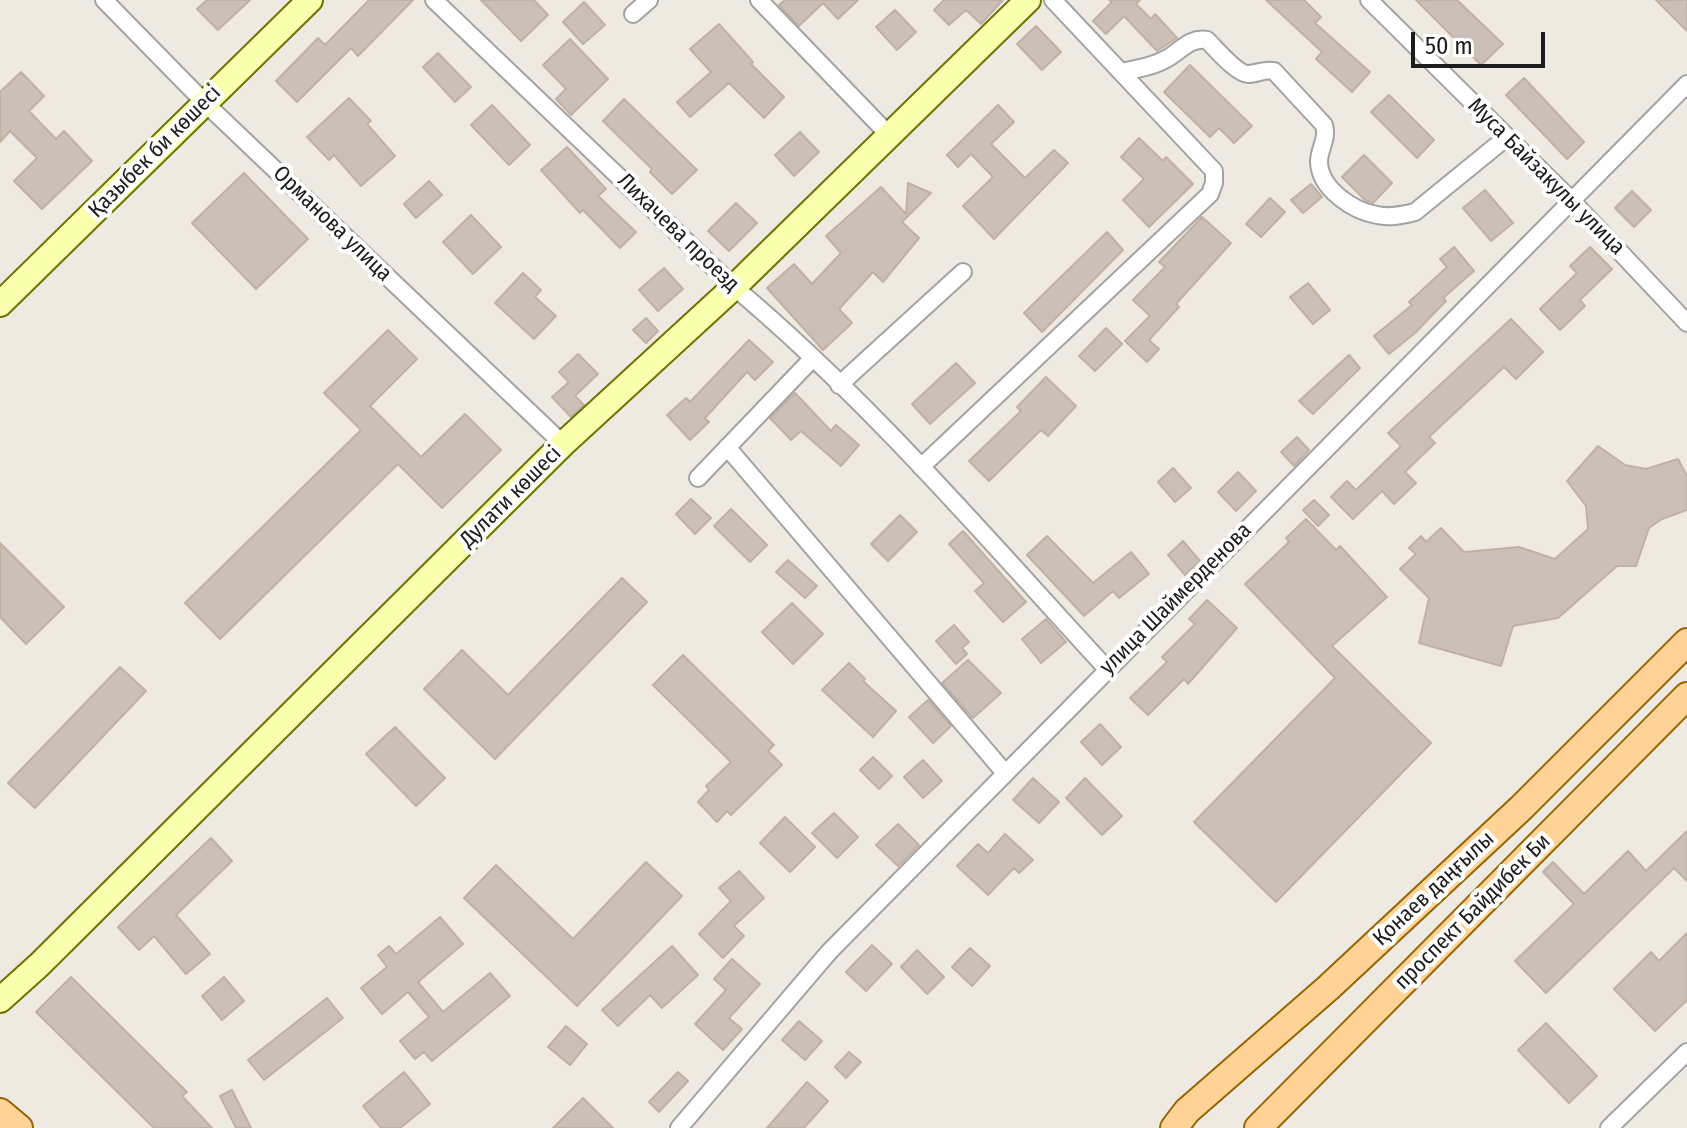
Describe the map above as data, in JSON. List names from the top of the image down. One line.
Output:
{"streets":{"main road":["Қазыбек би көшесі","Дулати көшесі","Қонаев даңғылы","проспект Байдибек Би"],"street":["Муса Байзакулы улица","Орманова улица","Лихачева проезд","улица Шаймерденова"]},"crossings":[["Қазыбек би көшесі","Орманова улица"],["Муса Байзакулы улица","улица Шаймерденова"],["Орманова улица","Дулати көшесі"],["Лихачева проезд","Дулати көшесі"],["Лихачева проезд","улица Шаймерденова"]],"scale_bar":"50 m"}
